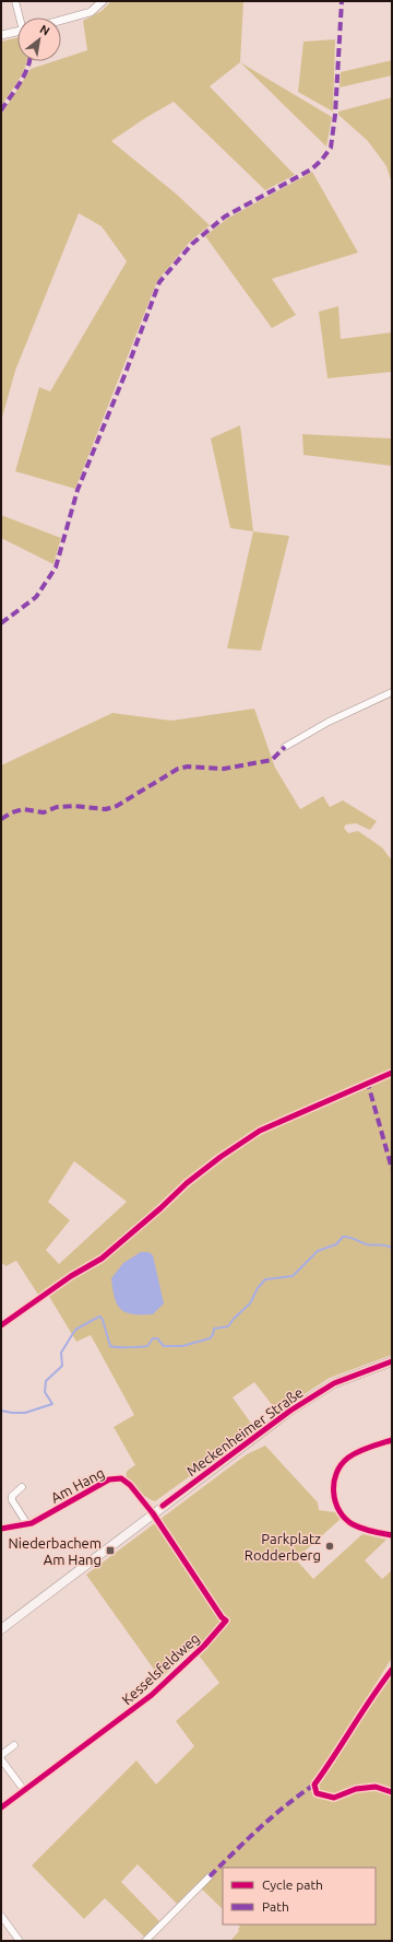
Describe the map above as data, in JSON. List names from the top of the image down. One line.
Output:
{"streets":{"main road":["Meckenheimer Straße"],"street":["Am Hang","Kesselsfeldweg"]},"crossings":[["Meckenheimer Straße","Am Hang"],["Meckenheimer Straße","Kesselsfeldweg"],["Am Hang","Kesselsfeldweg"]],"places":{"other":["Parkplatz Rodderberg"],"transit":["Niederbachem Am Hang"]},"legend":["Cycle path","Path"],"north":"top right"}
